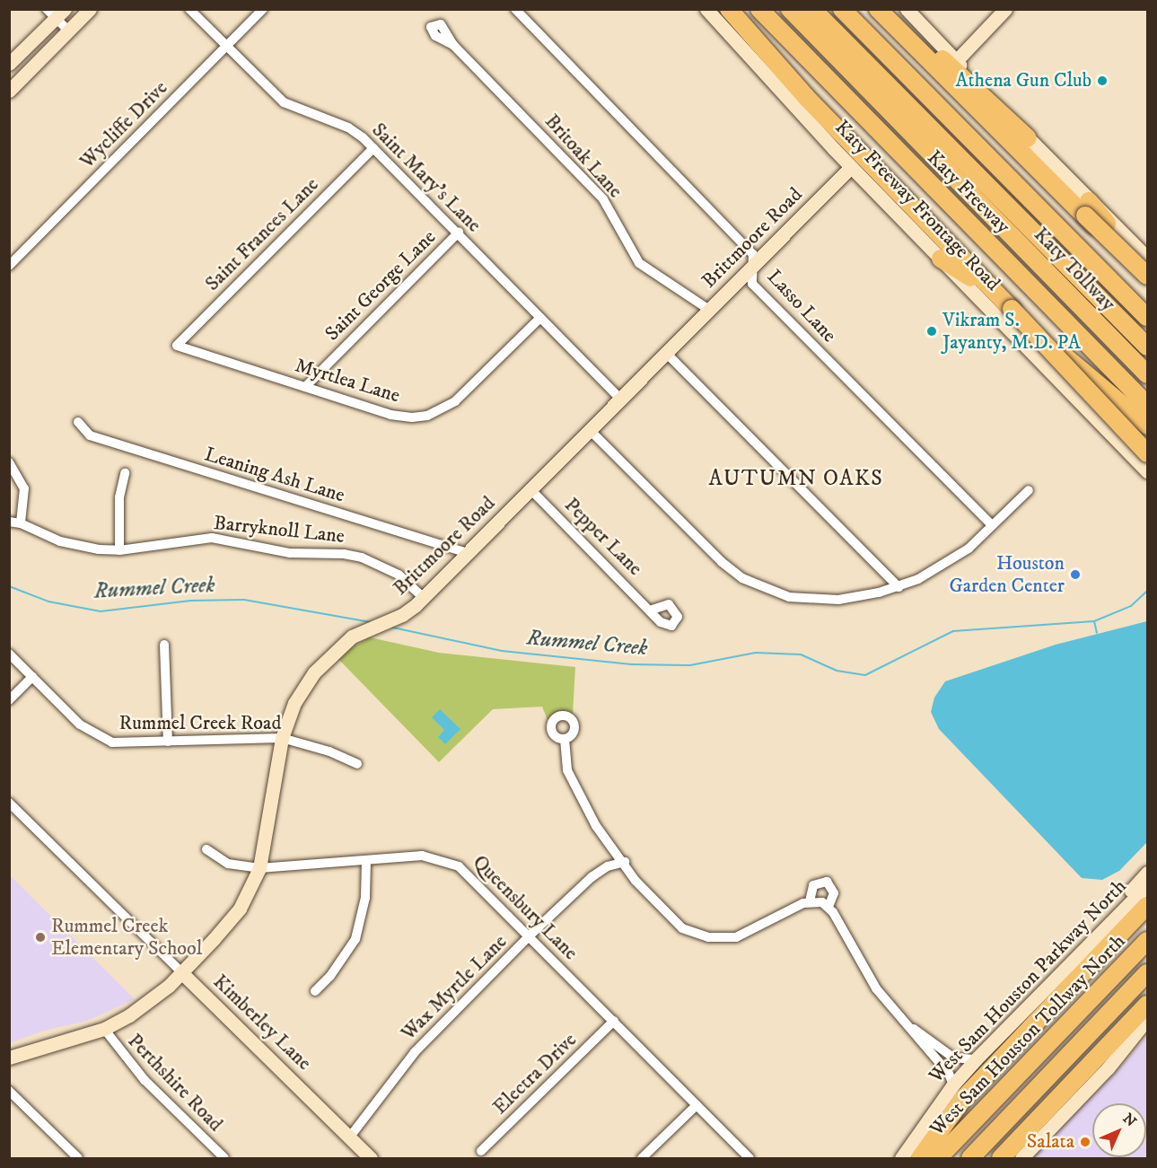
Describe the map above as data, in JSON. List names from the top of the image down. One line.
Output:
{"streets":{"highway":["Katy Freeway","Katy Tollway","West Sam Houston Tollway North"],"main road":["Katy Freeway Frontage Road","Brittmoore Road","West Sam Houston Parkway North","Kimberley Lane"],"street":["Wycliffe Drive","Britoak Lane","Saint Mary's Lane","Saint Frances Lane","Saint George Lane","Lasso Lane","Myrtlea Lane","Leaning Ash Lane","Barryknoll Lane","Pepper Lane","Rummel Creek Road","Queensbury Lane","Wax Myrtle Lane","Electra Drive","Perthshire Road"]},"crossings":[["Wycliffe Drive","Saint Mary's Lane"],["Britoak Lane","Brittmoore Road"],["Saint Mary's Lane","Saint Frances Lane"],["Saint Mary's Lane","Brittmoore Road"],["Saint Mary's Lane","Saint George Lane"],["Saint Mary's Lane","Myrtlea Lane"],["Katy Freeway Frontage Road","Brittmoore Road"],["Saint Frances Lane","Myrtlea Lane"],["Brittmoore Road","Lasso Lane"],["Brittmoore Road","Leaning Ash Lane"],["Brittmoore Road","Barryknoll Lane"],["Brittmoore Road","Pepper Lane"],["Brittmoore Road","Rummel Creek Road"],["Brittmoore Road","Queensbury Lane"],["Brittmoore Road","Kimberley Lane"],["Brittmoore Road","Perthshire Road"],["Saint George Lane","Myrtlea Lane"],["Queensbury Lane","Wax Myrtle Lane"],["Queensbury Lane","Electra Drive"],["Wax Myrtle Lane","Kimberley Lane"]],"districts":["AUTUMN OAKS"],"water":["Rummel Creek"],"places":["Athena Gun Club","Vikram S. Jayanty, M.D. PA","Houston Garden Center","Rummel Creek Elementary School","Salata"],"north":"top right"}
